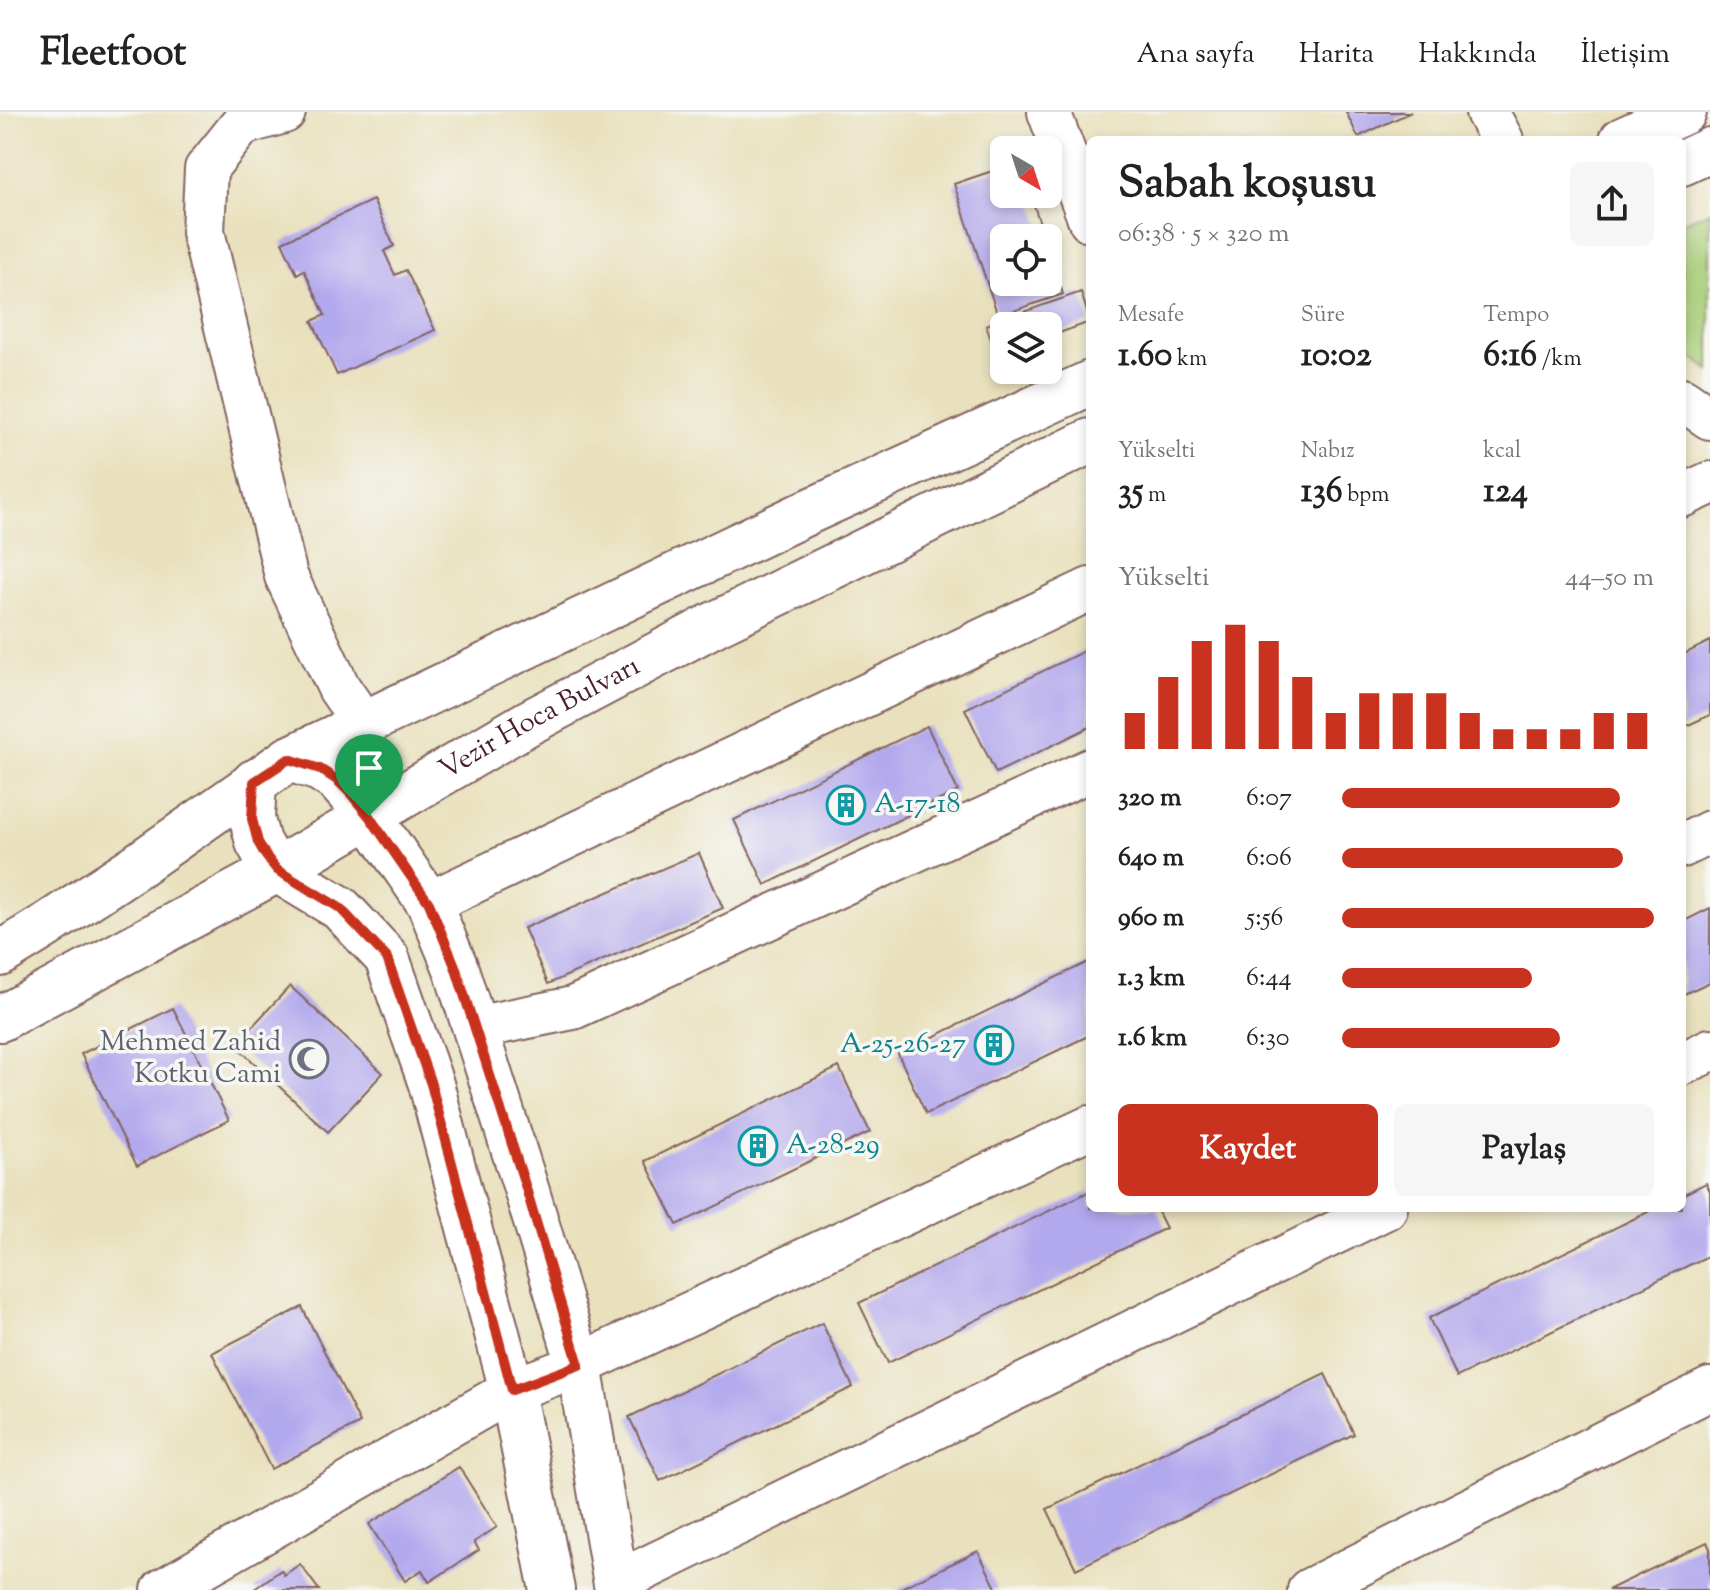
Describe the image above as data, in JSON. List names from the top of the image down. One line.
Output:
{"streets":{"main road":["Vezir Hoca Bulvarı"]},"places":{"building":["A-17-18","A-25-26-27","A-28-29"],"mosque":["Mehmed Zahid Kotku Cami"]},"north":"bottom right","page":{"header":"Fleetfoot","nav":["Ana sayfa","Harita","Hakkında","İletişim"],"heading":["Sabah koşusu","06:38 · 5 × 320 m"],"stats":[["Mesafe","1.60 km"],["Süre","10:02"],["Tempo","6:16 /km"],["Yükselti","35 m"],["Nabız","136 bpm"],["kcal","124"]],"chart":["Yükselti","44–50 m"],"list":[{"name":"320 m","note":"6:07"},{"name":"640 m","note":"6:06"},{"name":"960 m","note":"5:56"},{"name":"1.3 km","note":"6:44"},{"name":"1.6 km","note":"6:30"}],"buttons":["Kaydet","Paylaş"]}}
